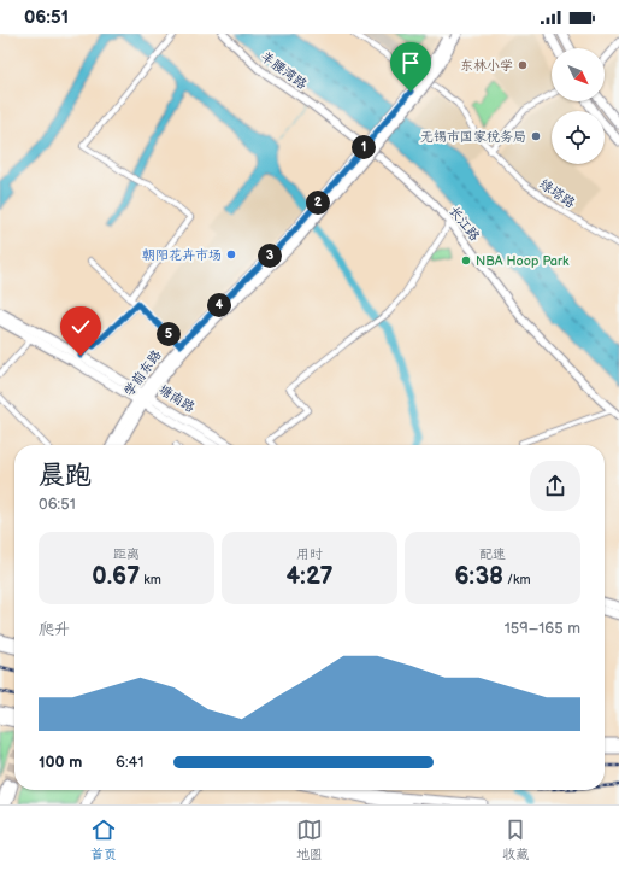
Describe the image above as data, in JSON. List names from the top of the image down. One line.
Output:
{"streets":{"main road":["学前东路","塘南路"],"street":["羊腰湾路","绿塔路","长江路"]},"crossings":[["羊腰湾路","长江路"],["学前东路","塘南路"]],"places":["东林小学","无锡市国家税务局","朝阳花卉市场","NBA Hoop Park"],"north":"bottom right","page":{"status":"06:51","pins":["1","2","3","4","5"],"heading":["晨跑","06:51"],"stats":[["距离","0.67 km"],["用时","4:27"],["配速","6:38 /km"]],"chart":["爬升","159–165 m"],"list":[{"name":"100 m","note":"6:41"}],"tabs":["首页","地图","收藏"]}}
